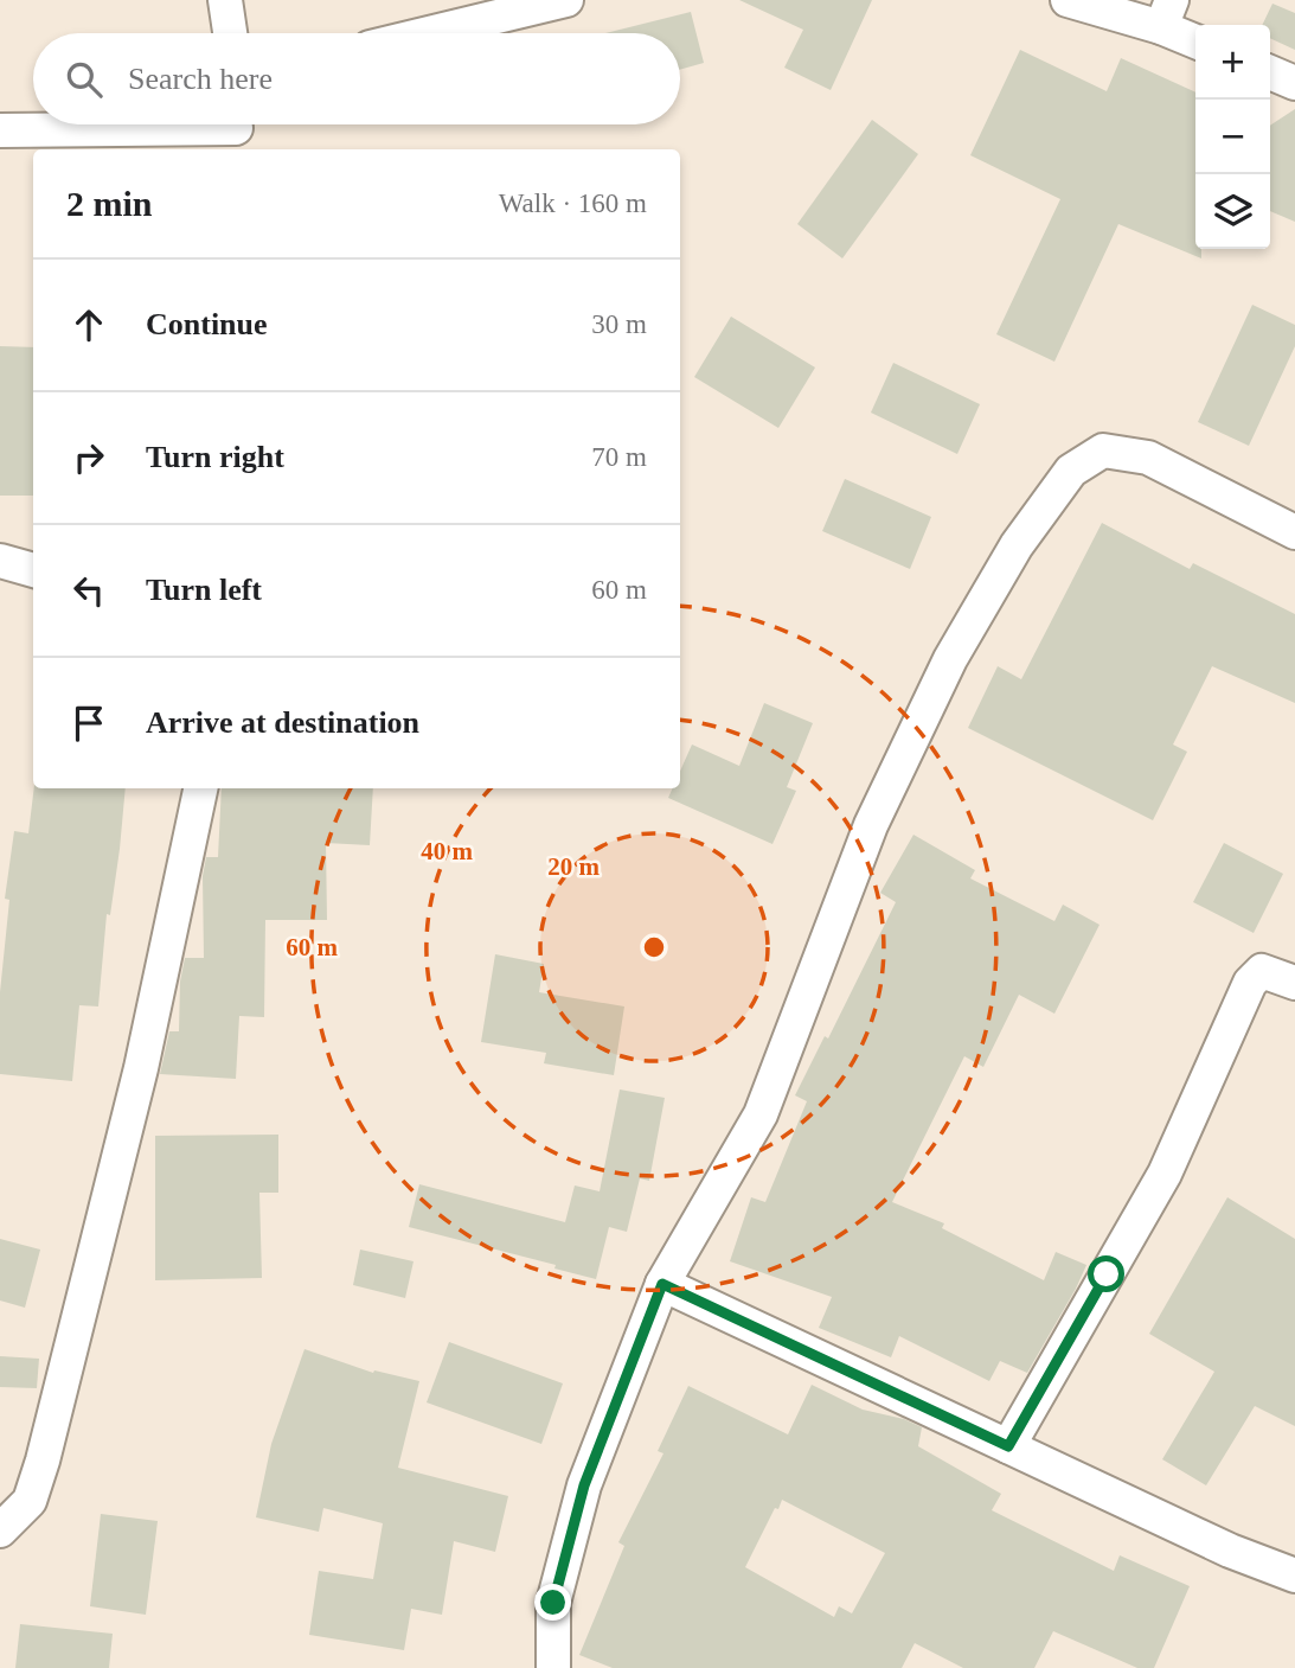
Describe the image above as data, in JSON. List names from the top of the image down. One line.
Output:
{"page":{"map_buttons":["+","−"],"search":"Search here","heading":["2 min","Walk · 160 m"],"list":[["Continue","30 m"],["Turn right","70 m"],["Turn left","60 m"],"Arrive at destination"]},"rings":["40 m","20 m","60 m"]}
